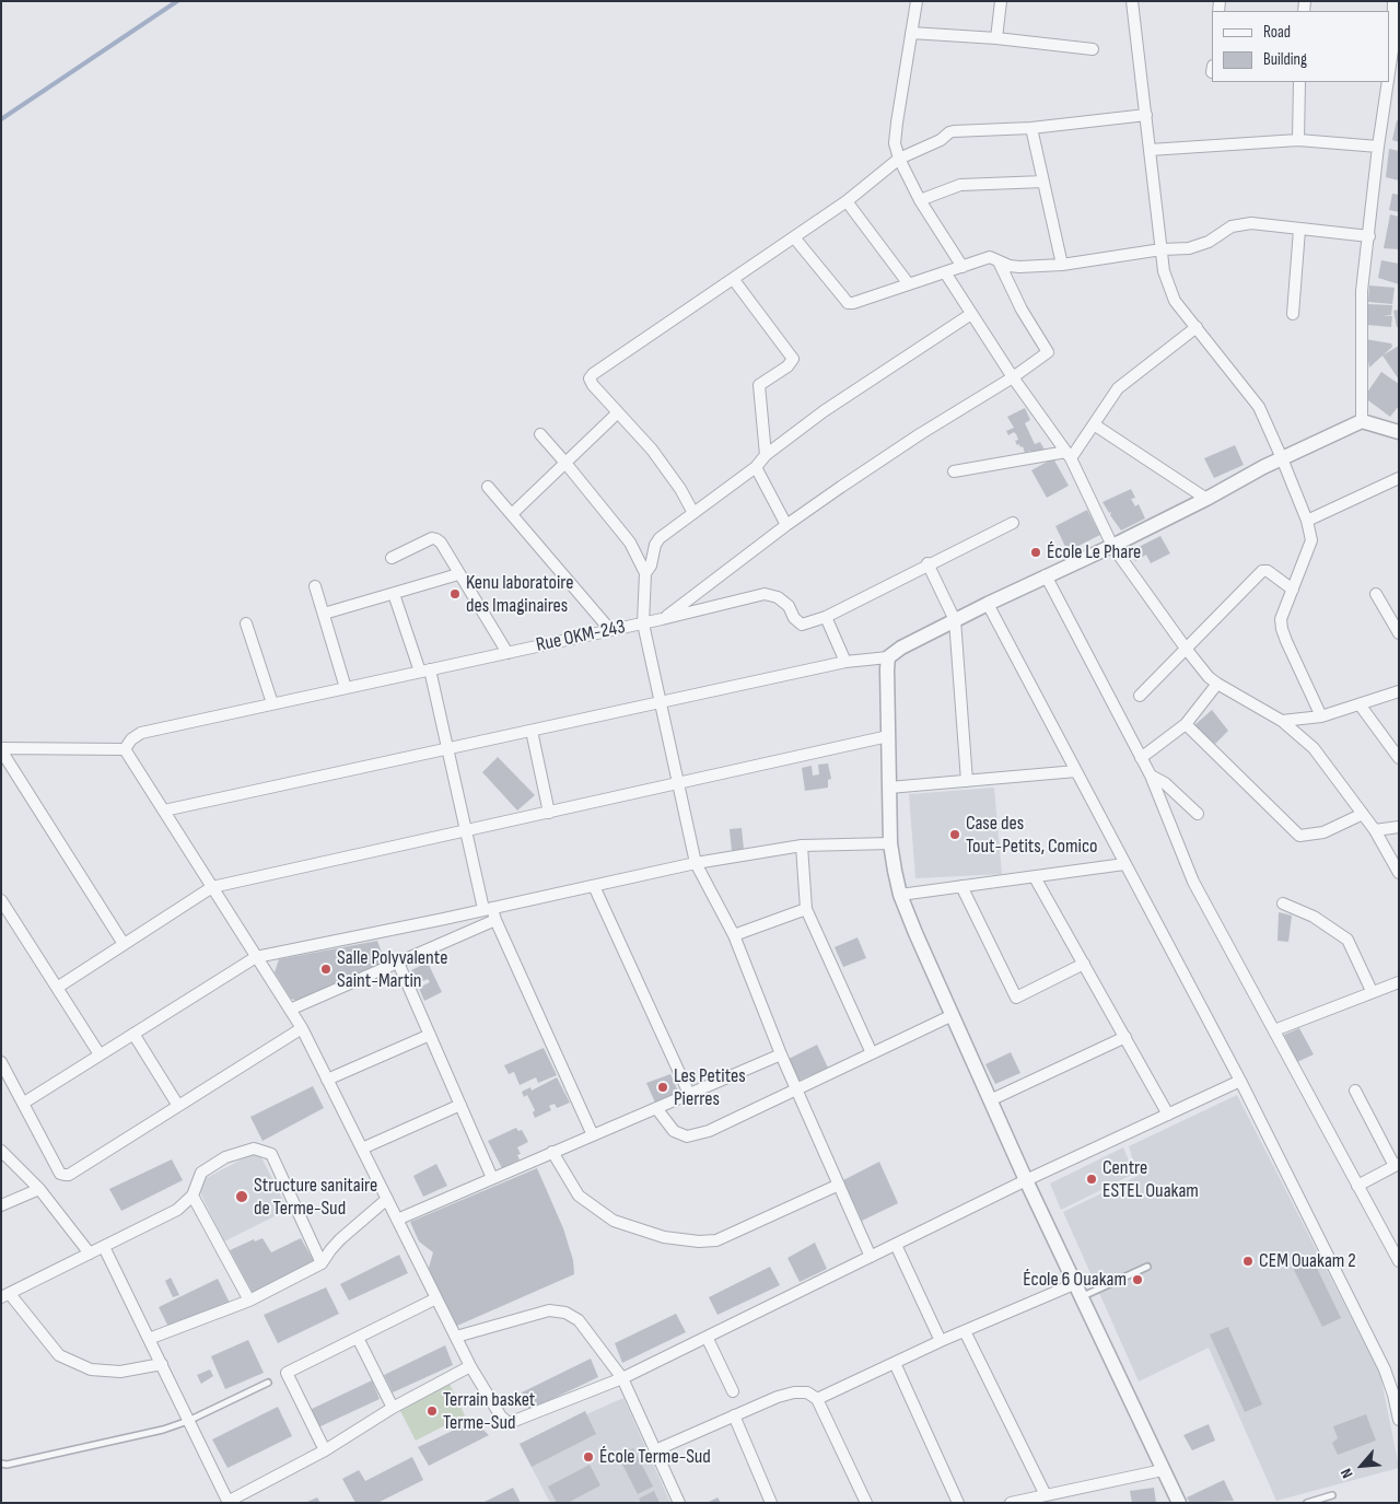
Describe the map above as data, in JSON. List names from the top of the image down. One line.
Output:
{"streets":{"street":["Rue OKM-243"]},"places":["École Le Phare","Kenu laboratoire des Imaginaires","Case des Tout-Petits, Comico","Salle Polyvalente Saint-Martin","Les Petites Pierres","Centre ESTEL Ouakam","Structure sanitaire de Terme-Sud","CEM Ouakam 2","École 6 Ouakam","Terrain basket Terme-Sud","École Terme-Sud"],"legend":["Road","Building"],"north":"bottom left"}
